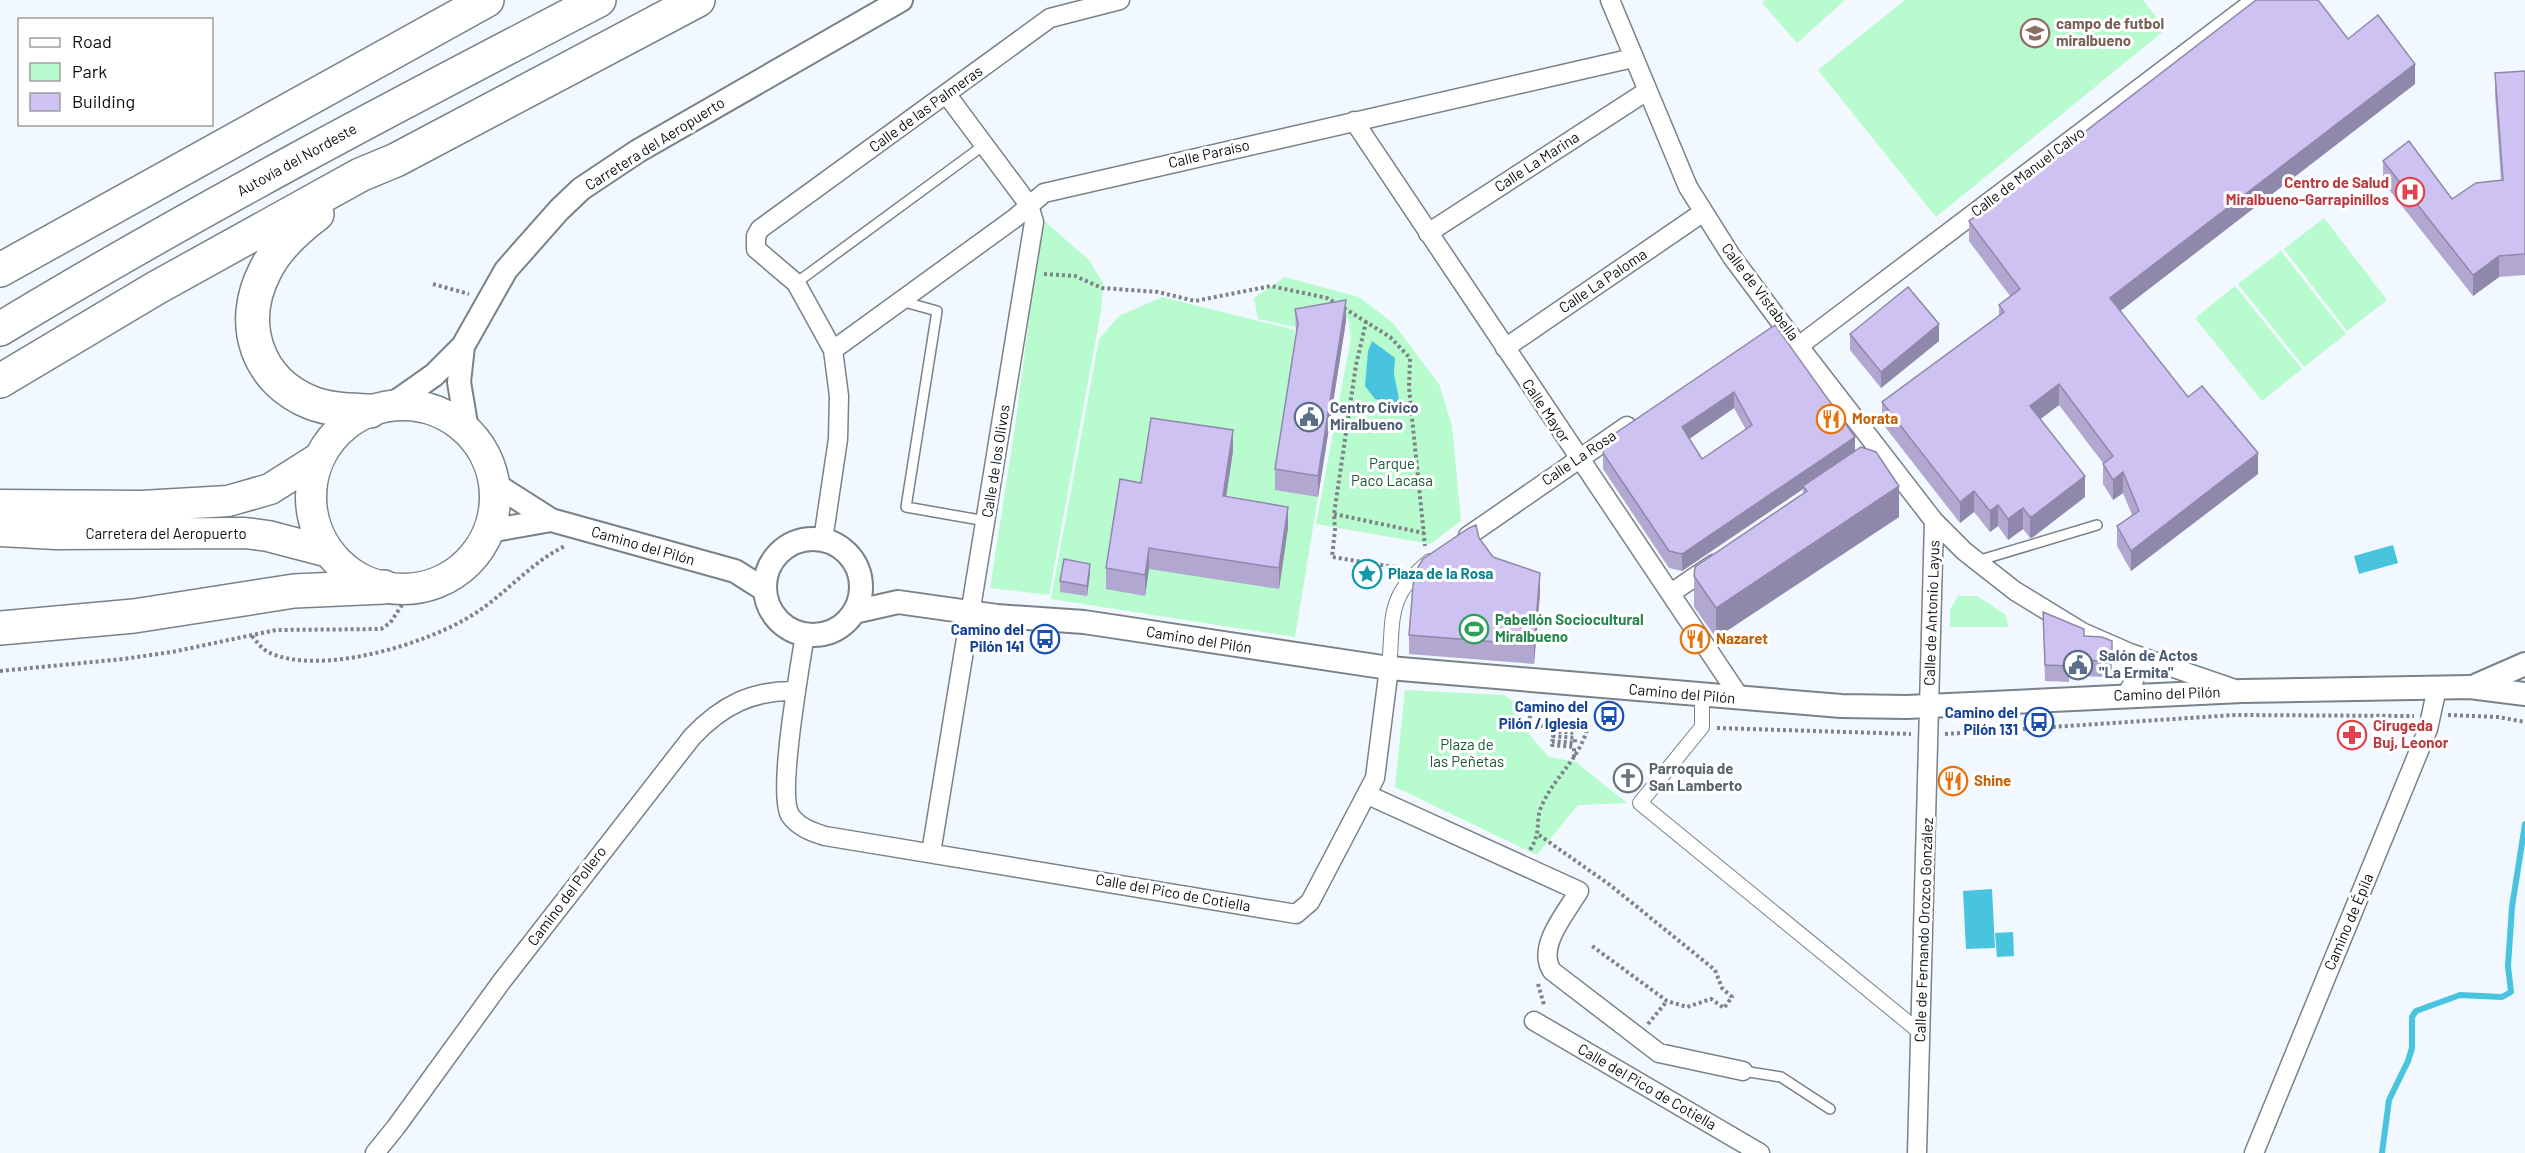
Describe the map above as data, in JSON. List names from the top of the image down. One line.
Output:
{"streets":{"highway":["Carretera del Aeropuerto","Autovía del Nordeste"],"street":["Calle de las Palmeras","Calle Paraíso","Calle La Marina","Calle de Manuel Calvo","Calle La Paloma","Calle de Vistabella","Calle Mayor","Calle La Rosa","Calle de los Olivos","Camino del Pilón","Calle de Antonio Layus","Calle del Pico de Cotiella","Camino del Pollero","Camino de Épila","Calle de Fernando Orozco González"]},"crossings":[["Carretera del Aeropuerto","Camino del Pilón"],["Calle Paraíso","Calle de Vistabella"],["Calle Paraíso","Calle Mayor"],["Calle Paraíso","Calle de los Olivos"],["Calle La Marina","Calle de Vistabella"],["Calle La Marina","Calle Mayor"],["Calle de Manuel Calvo","Calle de Vistabella"],["Calle La Paloma","Calle de Vistabella"],["Calle La Paloma","Calle Mayor"],["Calle de Vistabella","Camino del Pilón"],["Calle de Vistabella","Calle de Antonio Layus"],["Calle Mayor","Calle La Rosa"],["Calle Mayor","Camino del Pilón"],["Calle de los Olivos","Camino del Pilón"],["Calle de los Olivos","Calle del Pico de Cotiella"],["Camino del Pilón","Calle de Antonio Layus"],["Camino del Pilón","Calle del Pico de Cotiella"],["Camino del Pilón","Camino de Épila"],["Camino del Pilón","Calle de Fernando Orozco González"],["Calle de Antonio Layus","Calle de Fernando Orozco González"],["Calle del Pico de Cotiella","Camino del Pollero"]],"parks":["Parque Paco Lacasa","Plaza de las Peñetas"],"places":{"school or university":["campo de futbol miralbueno"],"hospital":["Centro de Salud Miralbueno-Garrapinillos"],"public building":["Centro Cívico Miralbueno","Salón de Actos \"La Ermita\""],"restaurant":["Morata","Nazaret","Shine"],"place":["Plaza de la Rosa"],"sports":["Pabellón Sociocultural Miralbueno"],"bus stop":["Camino del Pilón 141","Camino del Pilón / Iglesia","Camino del Pilón 131"],"pharmacy":["Cirugeda Buj, Leonor"],"church":["Parroquia de San Lamberto"]},"legend":["Road","Park","Building"]}
